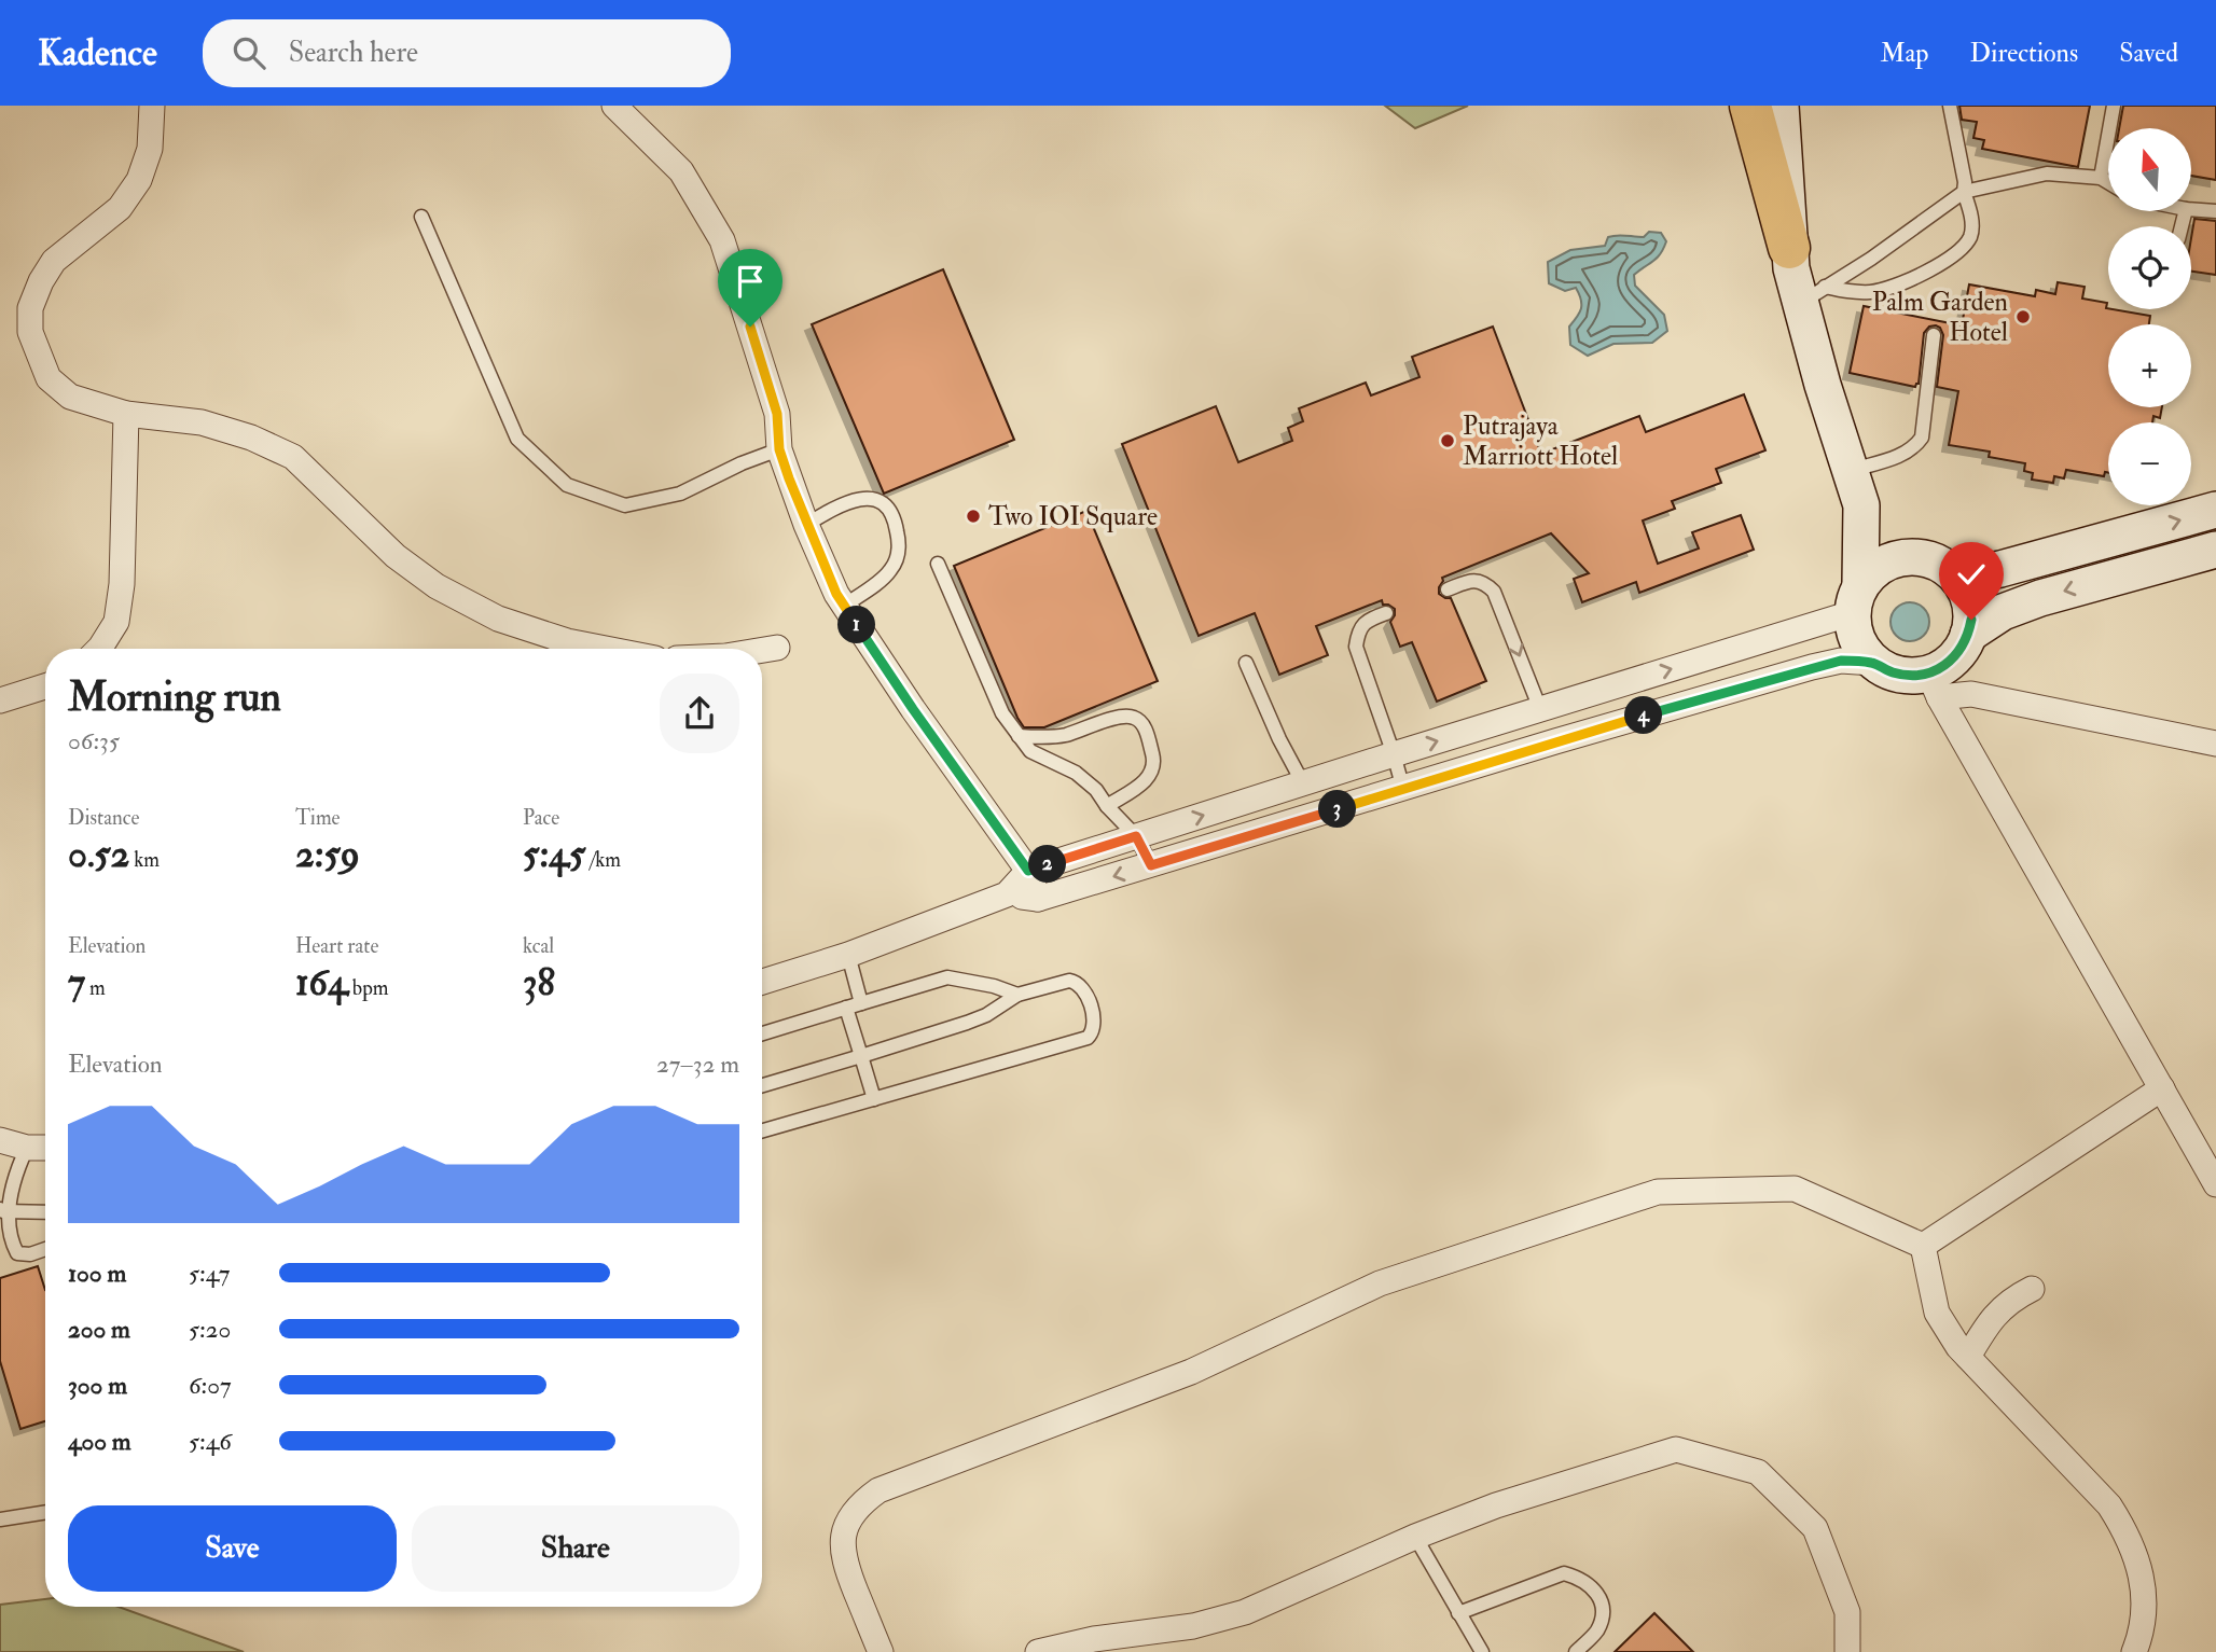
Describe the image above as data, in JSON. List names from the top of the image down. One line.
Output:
{"places":["Palm Garden Hotel","Putrajaya Marriott Hotel","Two IOI Square"],"north":"top","page":{"header":"Kadence","search":"Search here","nav":["Map","Directions","Saved"],"map_buttons":["+","−"],"pins":["1","4","3","2"],"heading":["Morning run","06:35"],"stats":[["Distance","0.52 km"],["Time","2:59"],["Pace","5:45 /km"],["Elevation","7 m"],["Heart rate","164 bpm"],["kcal","38"]],"chart":["Elevation","27–32 m"],"list":[{"name":"100 m","note":"5:47"},{"name":"200 m","note":"5:20"},{"name":"300 m","note":"6:07"},{"name":"400 m","note":"5:46"}],"buttons":["Save","Share"]}}
